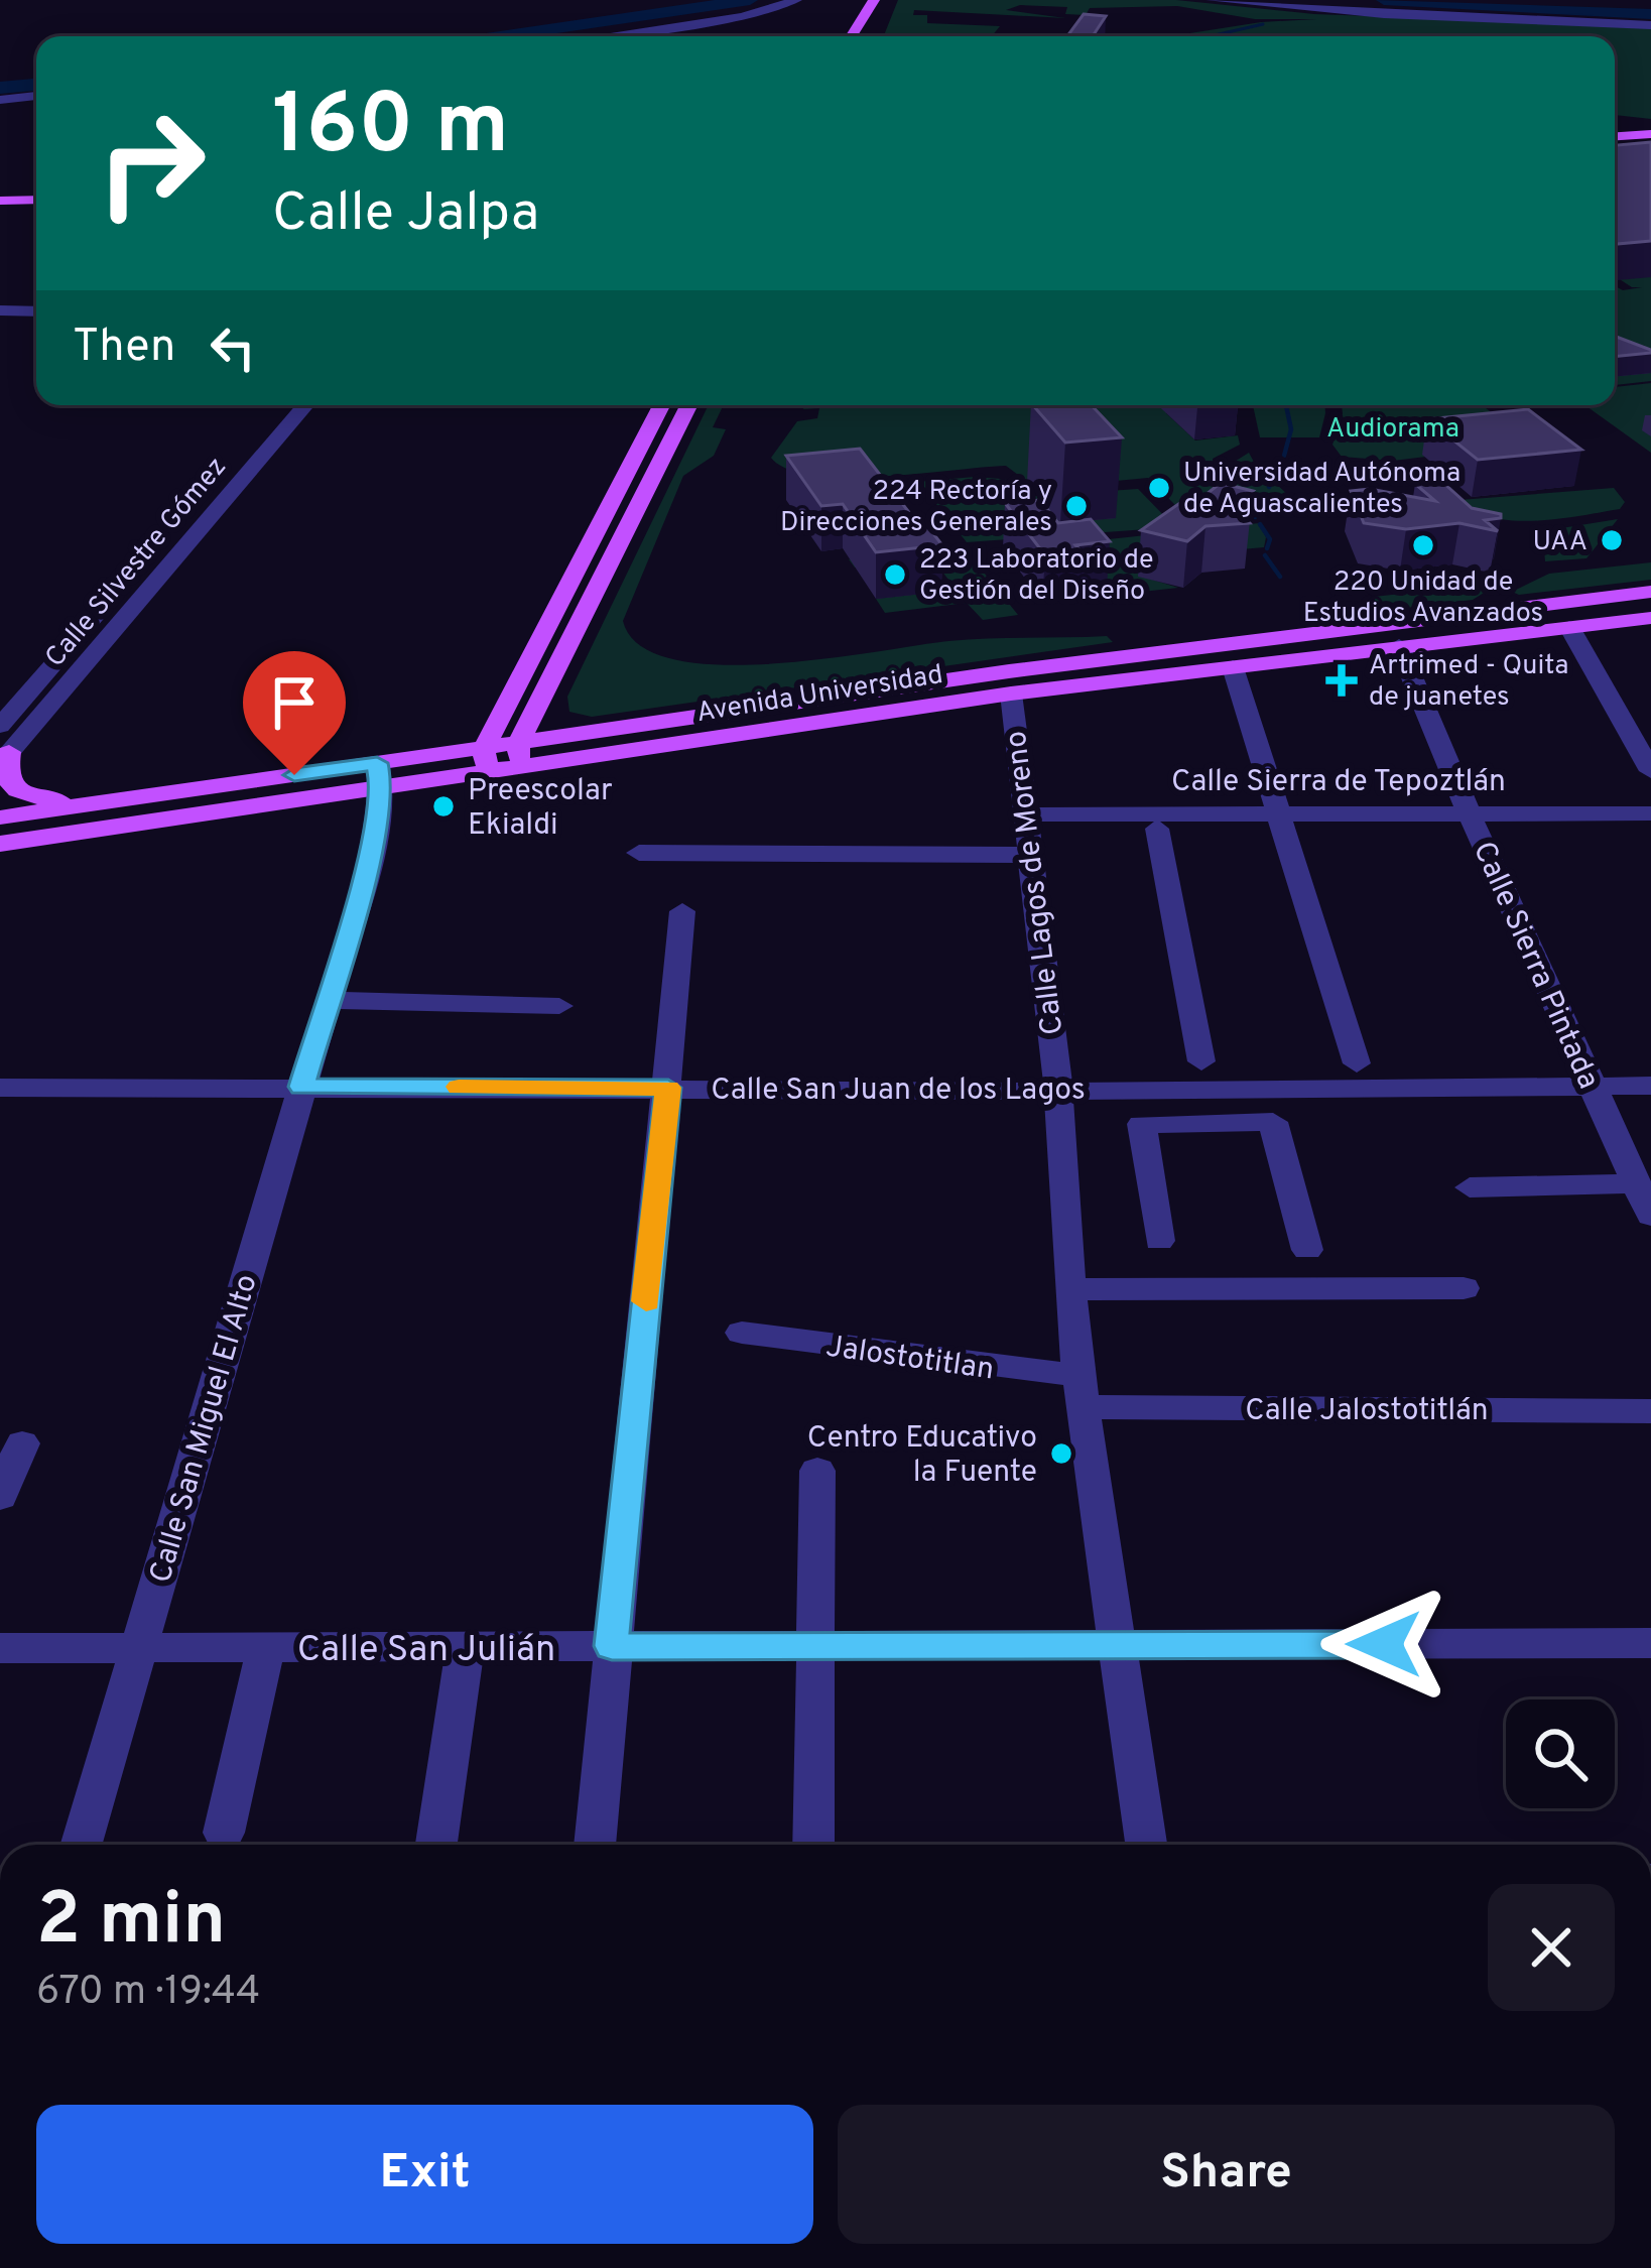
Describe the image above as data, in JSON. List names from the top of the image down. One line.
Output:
{"streets":{"main road":["Avenida Universidad"],"street":["Calle Silvestre Gómez","Calle Sierra de Tepoztlán","Calle Lagos de Moreno","Calle Sierra Pintada","Calle San Juan de los Lagos","Jalostotitlan","Calle Jalostotitlán","Calle San Miguel El Alto","Calle San Julián"]},"crossings":[["Avenida Universidad","Calle Lagos de Moreno"],["Avenida Universidad","Calle Sierra Pintada"],["Avenida Universidad","Calle San Miguel El Alto"],["Calle Sierra de Tepoztlán","Calle Lagos de Moreno"],["Calle Sierra de Tepoztlán","Calle Sierra Pintada"],["Calle Lagos de Moreno","Calle San Juan de los Lagos"],["Calle Lagos de Moreno","Jalostotitlan"],["Calle Lagos de Moreno","Calle Jalostotitlán"],["Calle Lagos de Moreno","Calle San Julián"],["Calle San Juan de los Lagos","Calle San Miguel El Alto"],["Jalostotitlan","Calle Jalostotitlán"],["Calle San Miguel El Alto","Calle San Julián"]],"parks":["Audiorama"],"places":{"other":["Universidad Autónoma de Aguascalientes","224 Rectoría y Direcciones Generales","UAA","220 Unidad de Estudios Avanzados","223 Laboratorio de Gestión del Diseño","Preescolar Ekialdi","Centro Educativo la Fuente"],"health":["Artrimed - Quita de juanetes"]},"page":{"turn":["160 m","Calle Jalpa"],"then":"Then","heading":["2 min","670 m · 19:44"],"buttons":["Exit","Share"]}}
